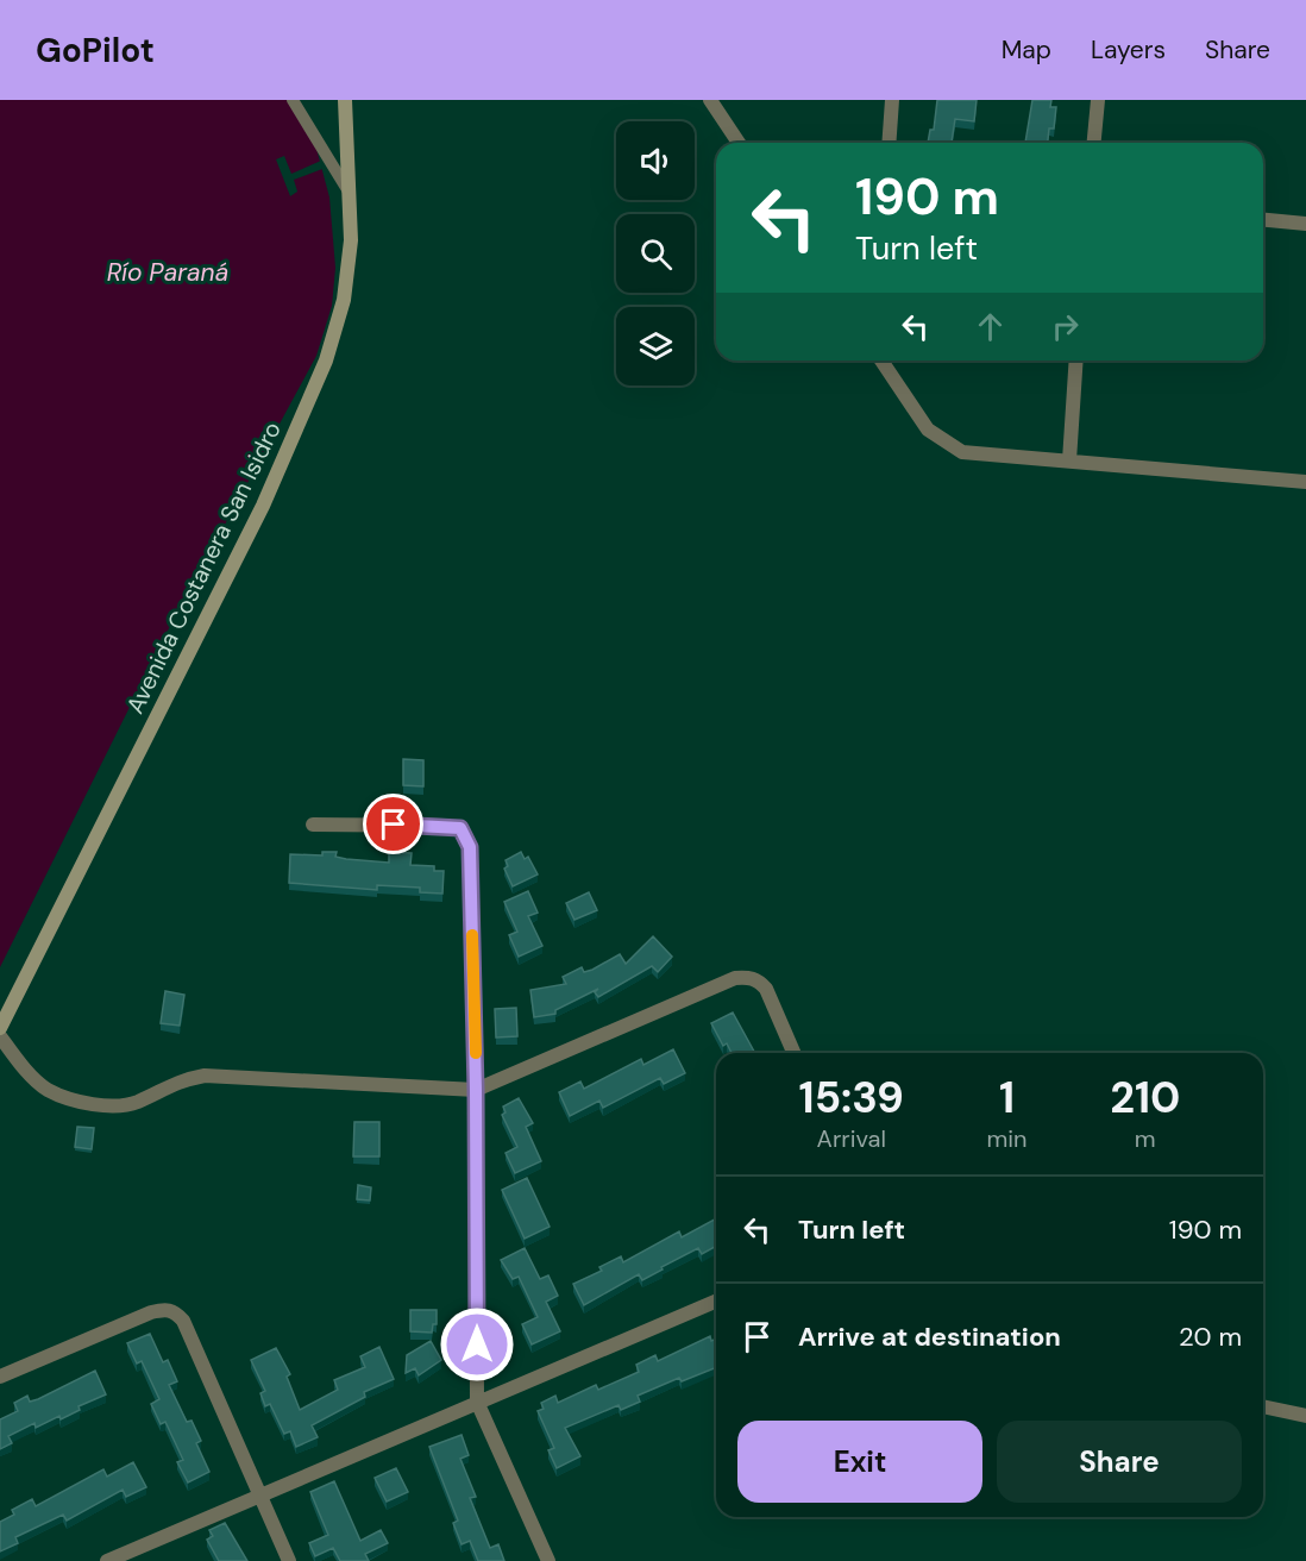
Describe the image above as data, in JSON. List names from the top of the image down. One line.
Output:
{"streets":{"main road":["Avenida Costanera San Isidro"]},"water":["Río Paraná"],"page":{"header":"GoPilot","nav":["Map","Layers","Share"],"turn":["190 m","Turn left"],"eta":["15:39","Arrival","1","min","210","m"],"list":[{"name":"Turn left","value":"190 m"},{"name":"Arrive at destination","value":"20 m"}],"buttons":["Exit","Share"]}}
